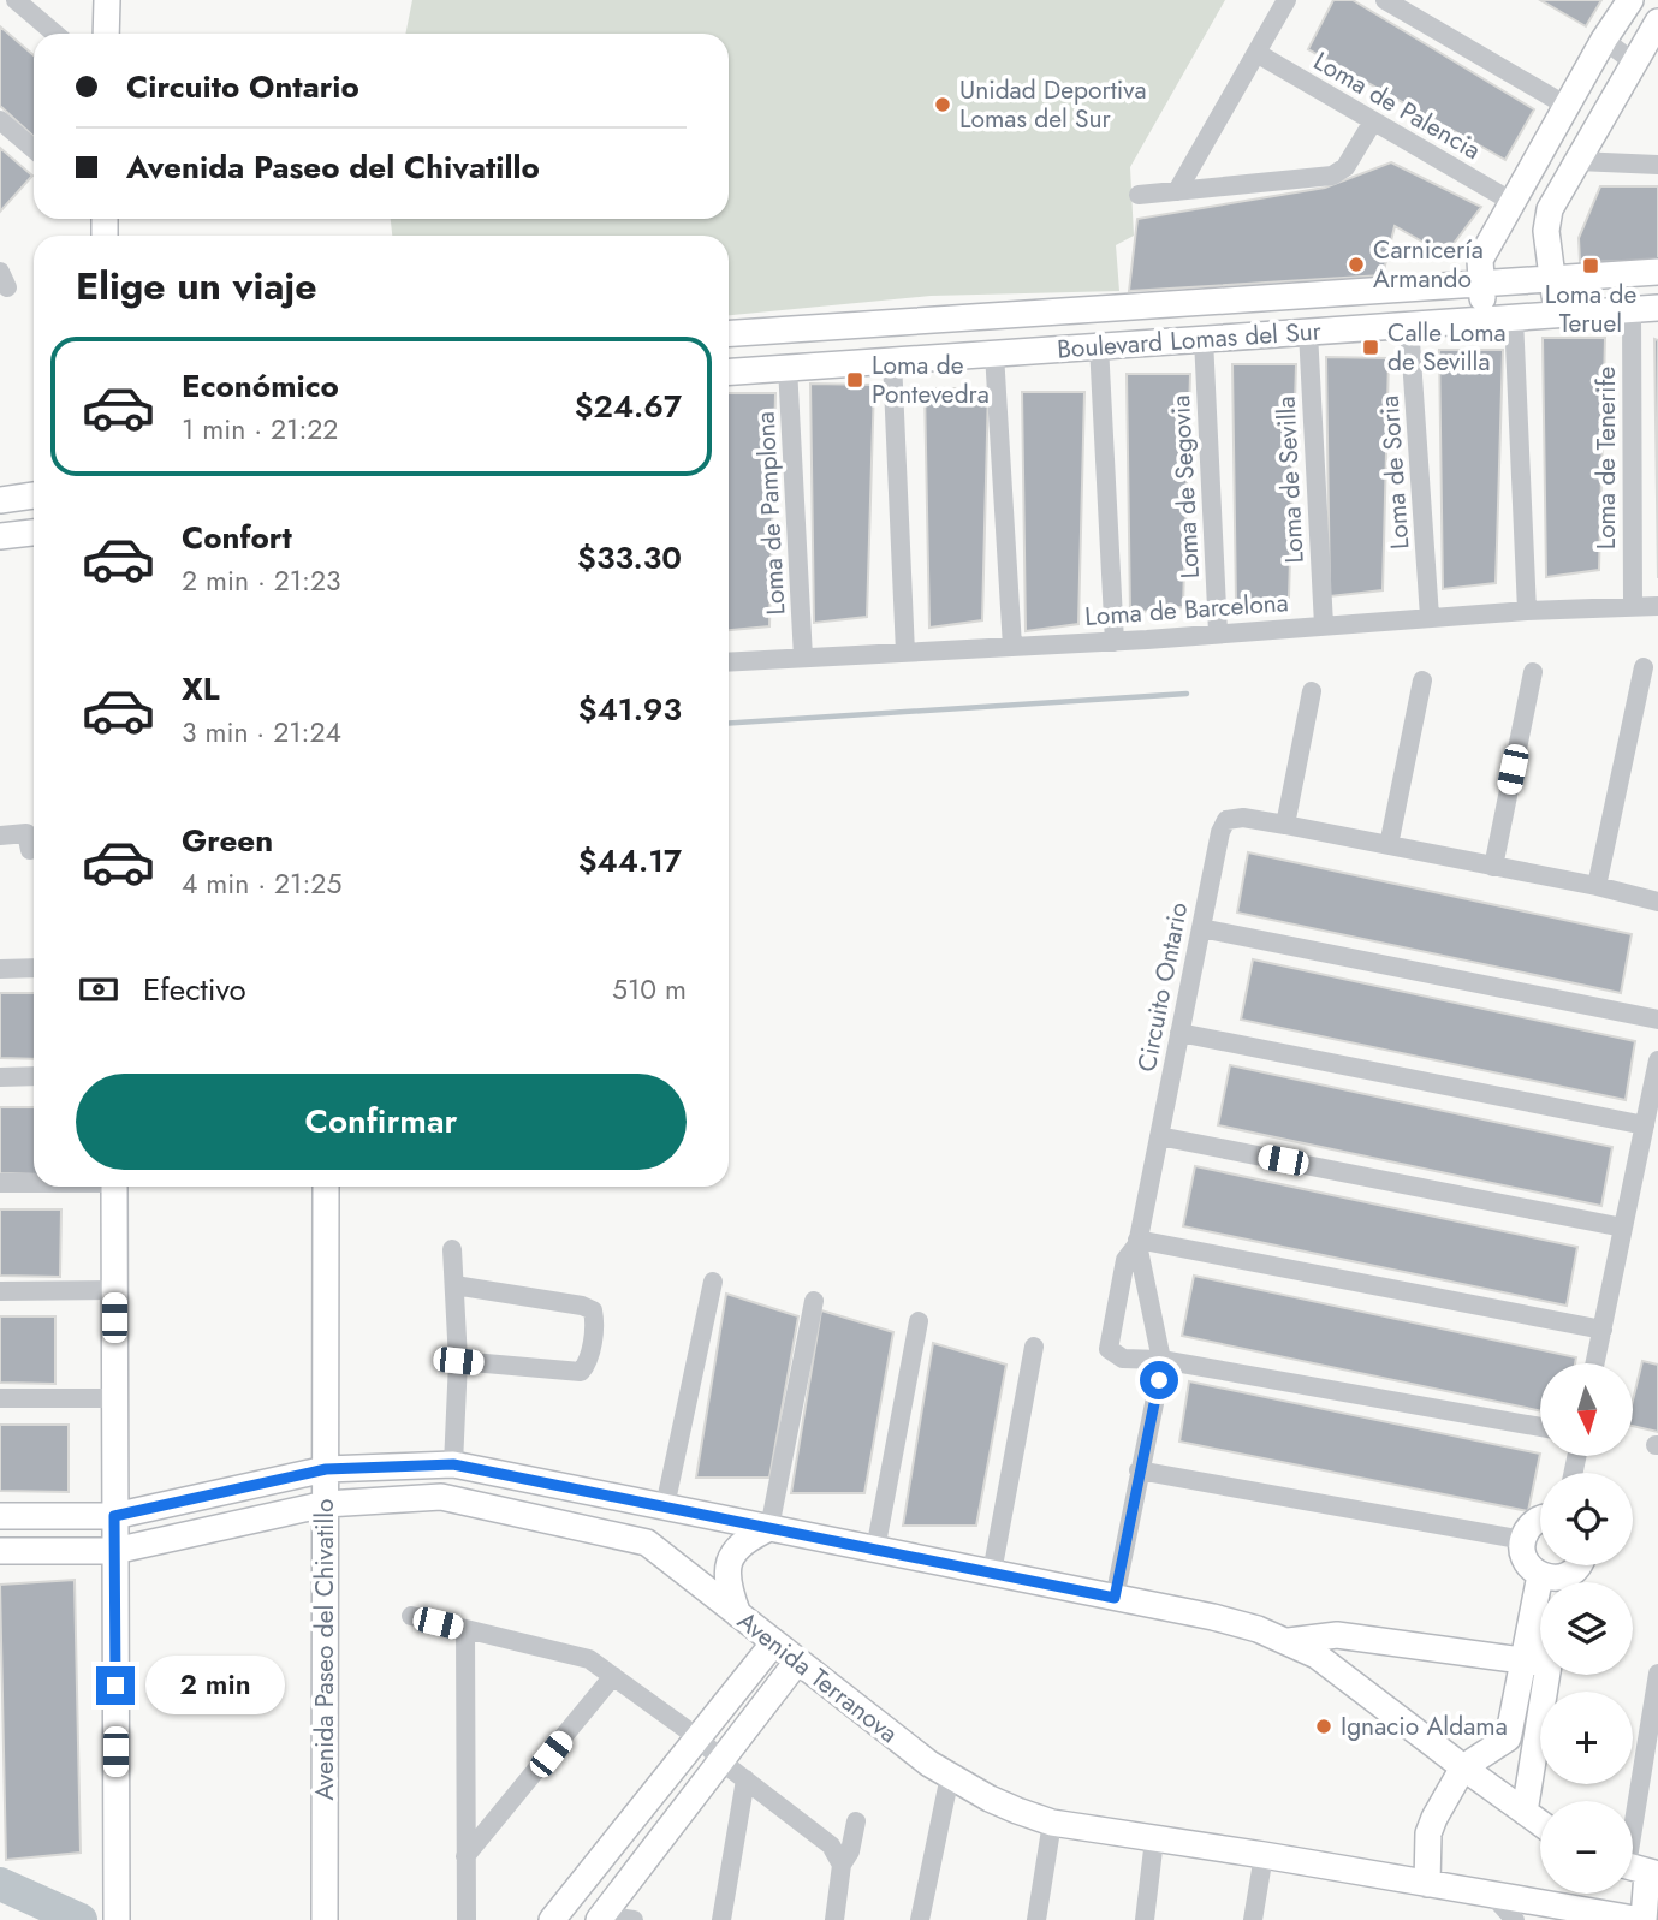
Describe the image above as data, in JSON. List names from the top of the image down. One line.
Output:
{"streets":{"street":["Loma de Palencia","Boulevard Lomas del Sur","Loma de Tenerife","Loma de Soria","Loma de Sevilla","Loma de Segovia","Loma de Pamplona","Loma de Barcelona","Circuito Ontario","Avenida Paseo del Chivatillo","Avenida Terranova"]},"crossings":[["Boulevard Lomas del Sur","Loma de Tenerife"],["Boulevard Lomas del Sur","Loma de Soria"],["Boulevard Lomas del Sur","Loma de Sevilla"],["Boulevard Lomas del Sur","Loma de Segovia"],["Boulevard Lomas del Sur","Loma de Pamplona"],["Loma de Tenerife","Loma de Barcelona"],["Loma de Soria","Loma de Barcelona"],["Loma de Sevilla","Loma de Barcelona"],["Loma de Segovia","Loma de Barcelona"],["Loma de Pamplona","Loma de Barcelona"],["Avenida Paseo del Chivatillo","Avenida Terranova"]],"places":{"other":["Unidad Deportiva Lomas del Sur","Carnicería Armando","Ignacio Aldama"],"transit":["Loma de Teruel","Calle Loma de Sevilla","Loma de Pontevedra"]},"north":"bottom","page":{"banner":["Circuito Ontario","Avenida Paseo del Chivatillo"],"heading":"Elige un viaje","list":[{"name":"Económico","note":"1 min · 21:22","value":"$24.67"},{"name":"Confort","note":"2 min · 21:23","value":"$33.30"},{"name":"XL","note":"3 min · 21:24","value":"$41.93"},{"name":"Green","note":"4 min · 21:25","value":"$44.17"}],"pay":["Efectivo","510 m"],"buttons":"Confirmar","map_buttons":["+","−"],"bubble":"2 min"}}
